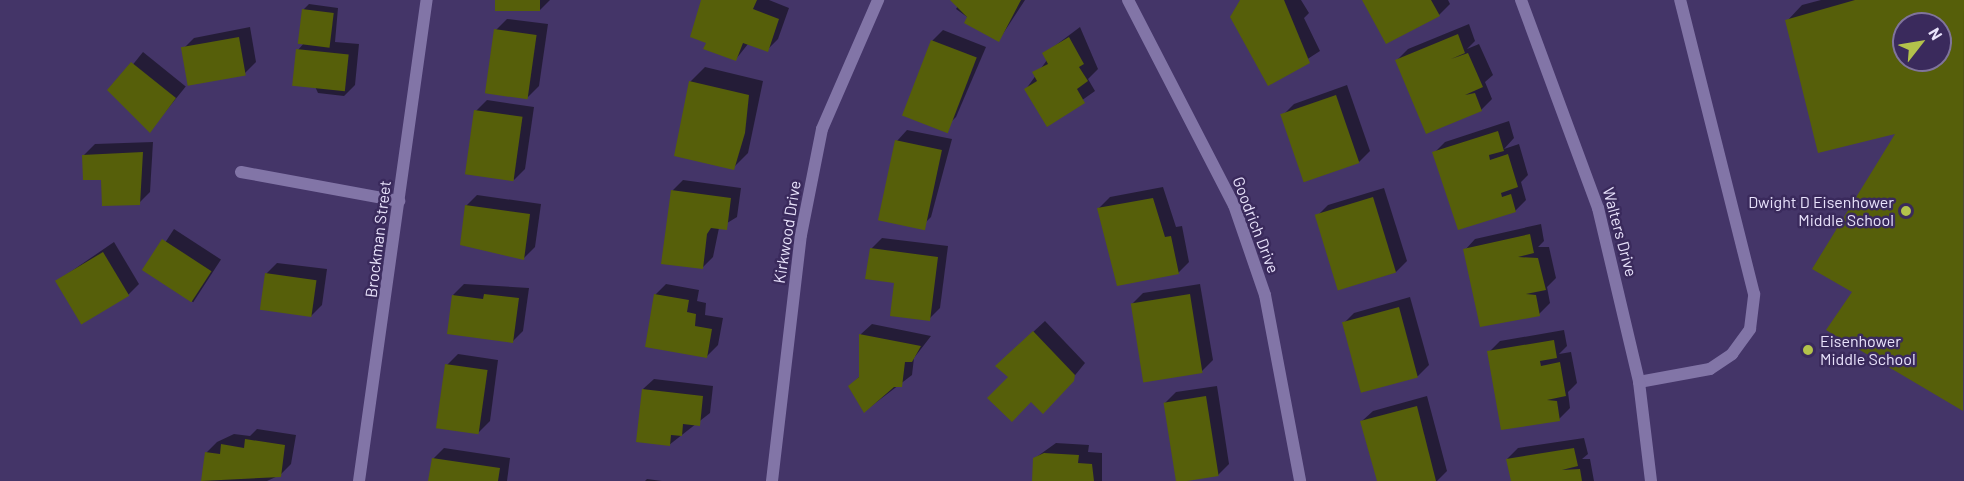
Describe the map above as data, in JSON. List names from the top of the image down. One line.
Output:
{"streets":{"street":["Goodrich Drive","Kirkwood Drive","Walters Drive","Brockman Street"]},"places":["Dwight D Eisenhower Middle School","Eisenhower Middle School"],"north":"top right"}
